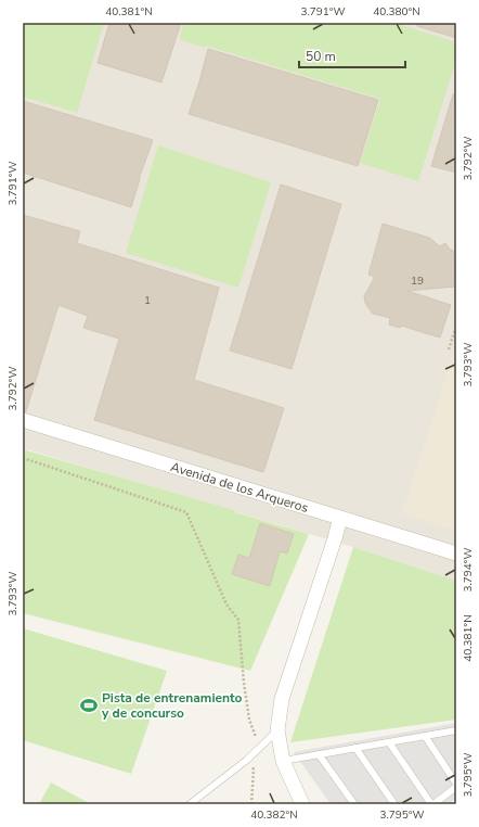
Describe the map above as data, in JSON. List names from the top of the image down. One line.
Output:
{"streets":{"street":["Avenida de los Arqueros"]},"places":{"sports":["Pista de entrenamiento y de concurso"]},"house_numbers":["19","1"],"scale_bar":"50 m","coordinates":["40.381°N","3.791°W","40.380°N","3.792°W","3.793°W","3.794°W","3.795°W","40.382°N"]}
